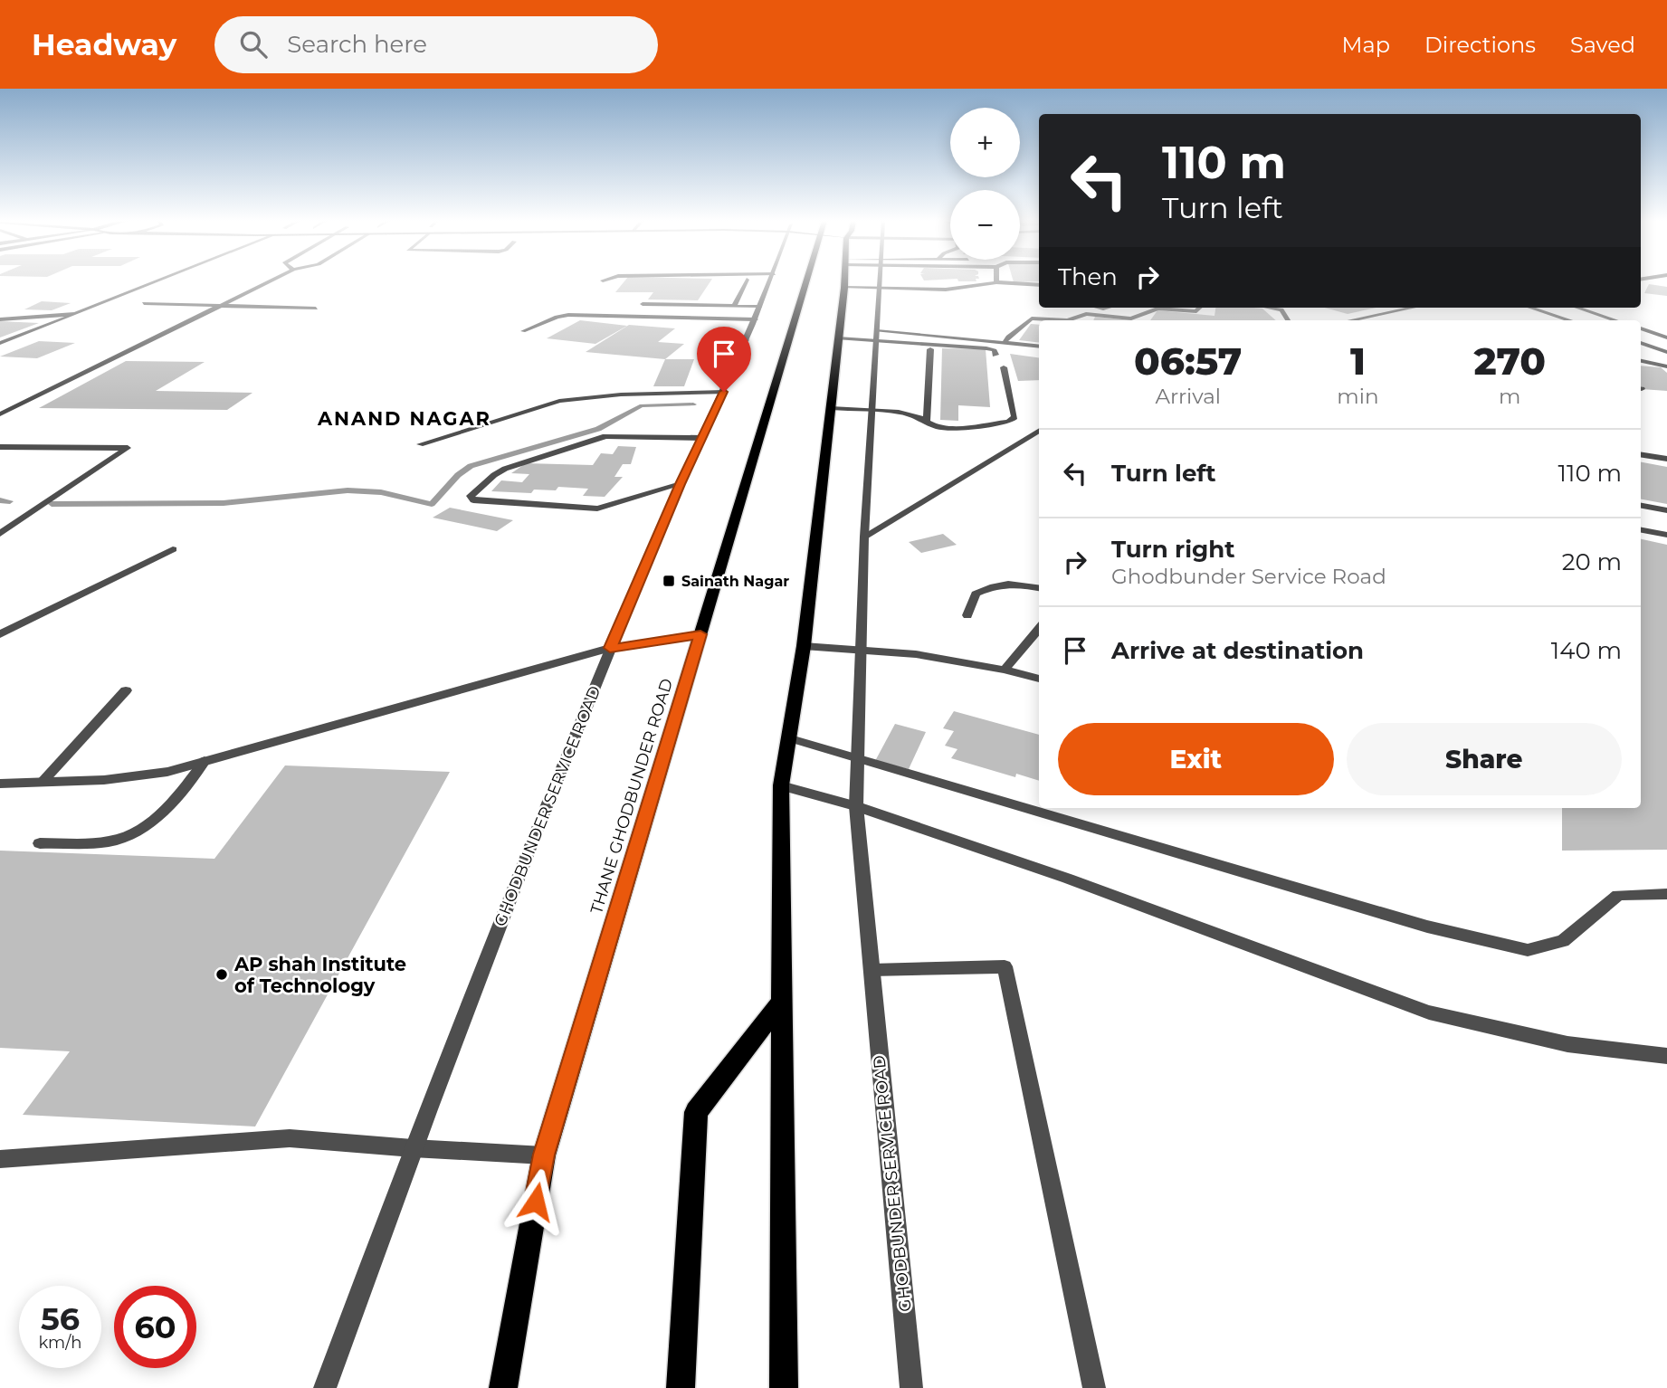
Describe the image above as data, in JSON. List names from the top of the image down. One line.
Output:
{"streets":{"main road":["THANE GHODBUNDER ROAD"],"street":["GHODBUNDER SERVICE ROAD"]},"districts":["ANAND NAGAR"],"places":{"transit":["Sainath Nagar"],"other":["AP shah Institute of Technology"]},"page":{"header":"Headway","search":"Search here","nav":["Map","Directions","Saved"],"map_buttons":["+","−"],"turn":["110 m","Turn left"],"then":"Then","eta":["06:57","Arrival","1","min","270","m"],"list":[{"name":"Turn left","value":"110 m"},{"name":"Turn right","note":"Ghodbunder Service Road","value":"20 m"},{"name":"Arrive at destination","value":"140 m"}],"buttons":["Exit","Share"],"speed":"56 km/h","limit":"60"}}
